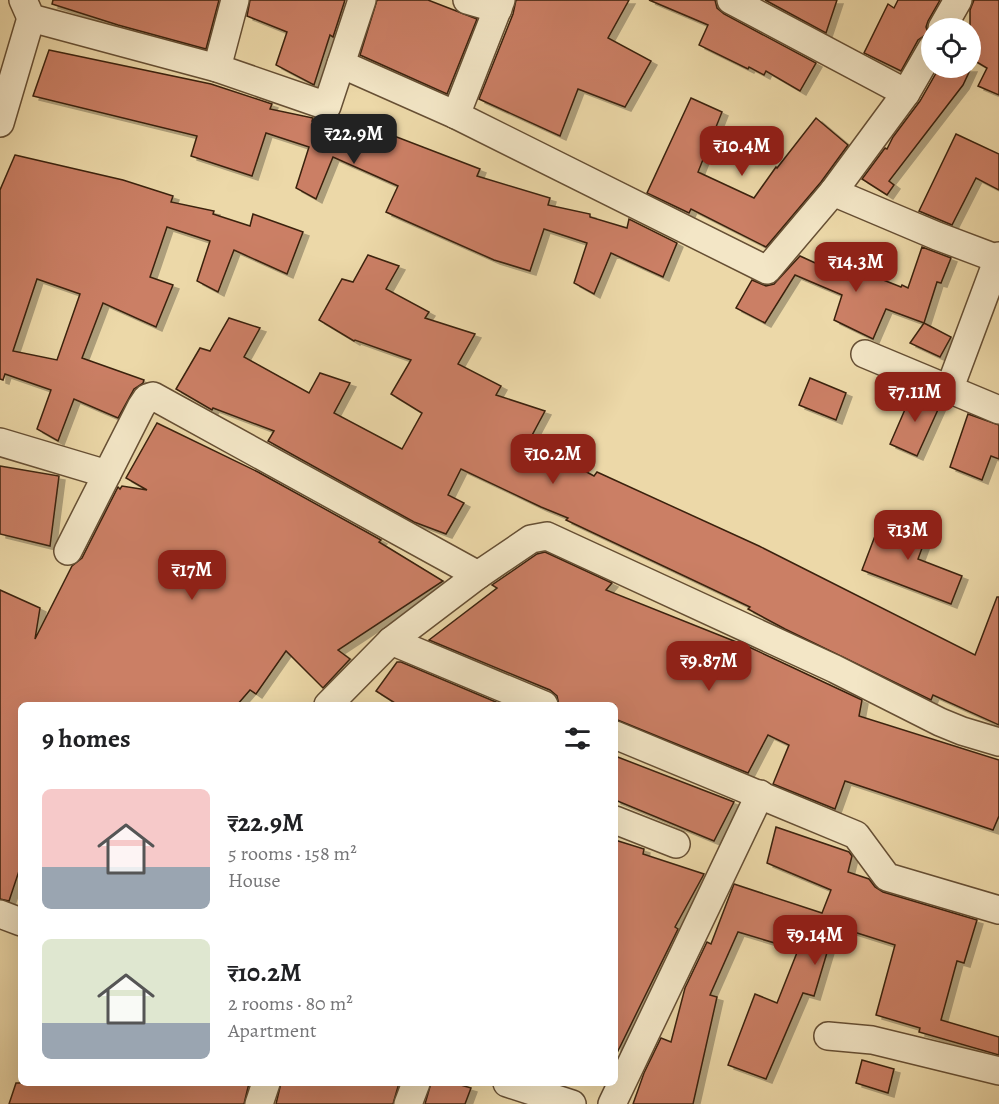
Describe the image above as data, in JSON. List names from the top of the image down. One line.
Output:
{"page":{"price":["₹22.9M","₹10.4M","₹14.3M","₹7.11M","₹10.2M","₹13M","₹17M","₹9.87M","₹9.14M"],"heading":"9 homes","list":[{"name":"₹22.9M","note":"5 rooms · 158 m² · House"},{"name":"₹10.2M","note":"2 rooms · 80 m² · Apartment"}]}}
